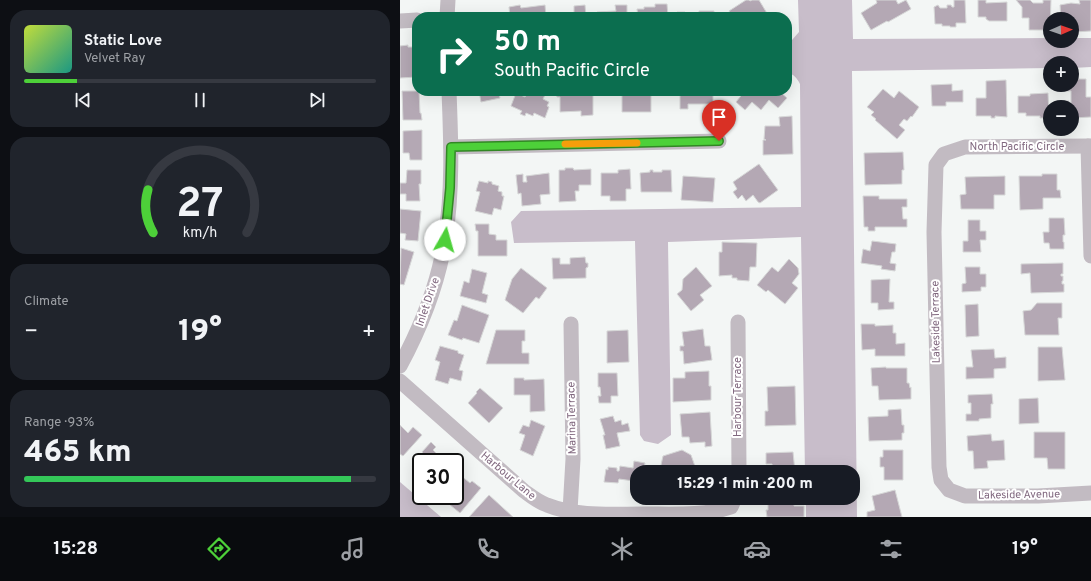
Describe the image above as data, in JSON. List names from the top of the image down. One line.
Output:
{"streets":{"street":["North Pacific Circle","Inlet Drive","Lakeside Terrace","Harbour Terrace","Marina Terrace","Harbour Lane","Lakeside Avenue"]},"crossings":[["North Pacific Circle","Lakeside Terrace"],["Lakeside Terrace","Lakeside Avenue"],["Marina Terrace","Harbour Lane"]],"north":"right","page":{"map_buttons":["+","−"],"turn":["50 m","South Pacific Circle"],"song":["Static Love","Velvet Ray"],"tile":["Climate",["Range · 93%","465 km"]],"heat":["−","19°","+"],"limit":"30","trip":"15:29 · 1 min · 200 m","tabs":["15:28","19°"],"gauge":["27","km/h"]}}
